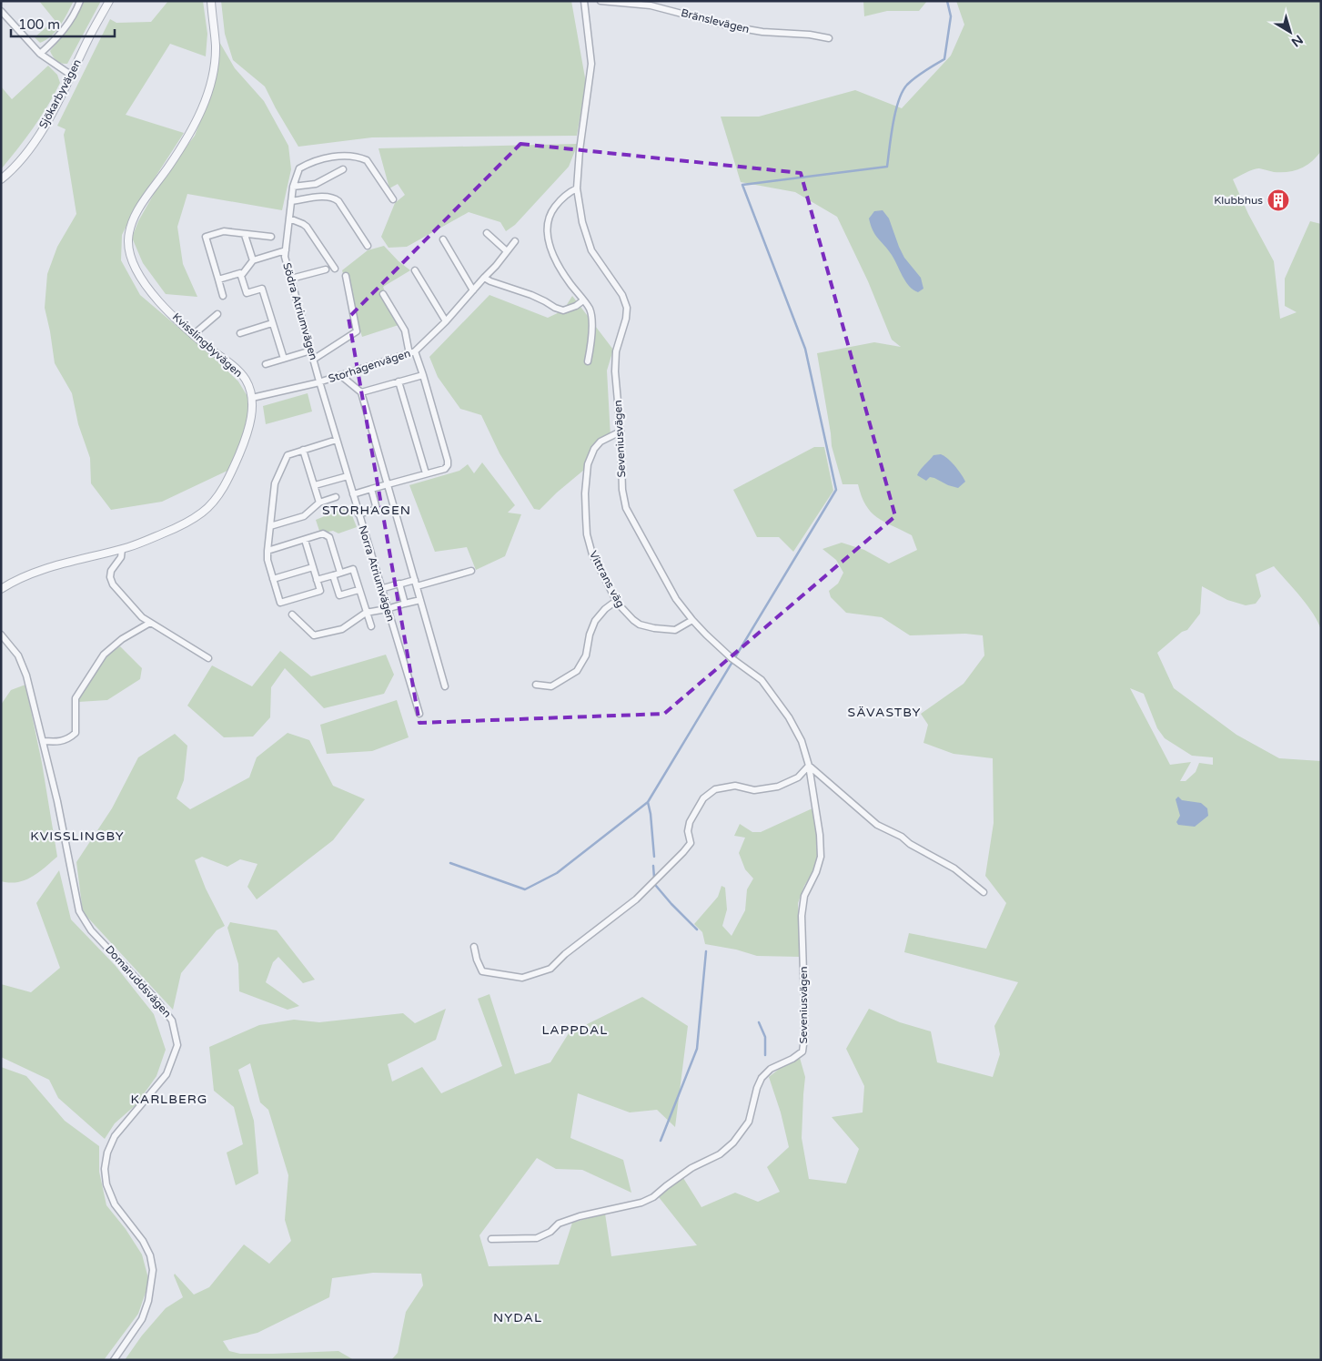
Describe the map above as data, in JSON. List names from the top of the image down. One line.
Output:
{"streets":{"street":["Bränslevägen","Sjökarbyvägen","Södra Atriumvägen","Kvisslingbyvägen","Storhagenvägen","Seveniusvägen","Norra Atriumvägen","Vittrans väg","Domaruddsvägen"]},"crossings":[["Södra Atriumvägen","Storhagenvägen"],["Södra Atriumvägen","Norra Atriumvägen"],["Kvisslingbyvägen","Storhagenvägen"],["Storhagenvägen","Norra Atriumvägen"],["Seveniusvägen","Vittrans väg"]],"districts":["STORHAGEN","SÄVASTBY","KVISSLINGBY","LAPPDAL","KARLBERG","NYDAL"],"places":{"building":["Klubbhus"]},"scale_bar":"100 m","north":"bottom right"}
